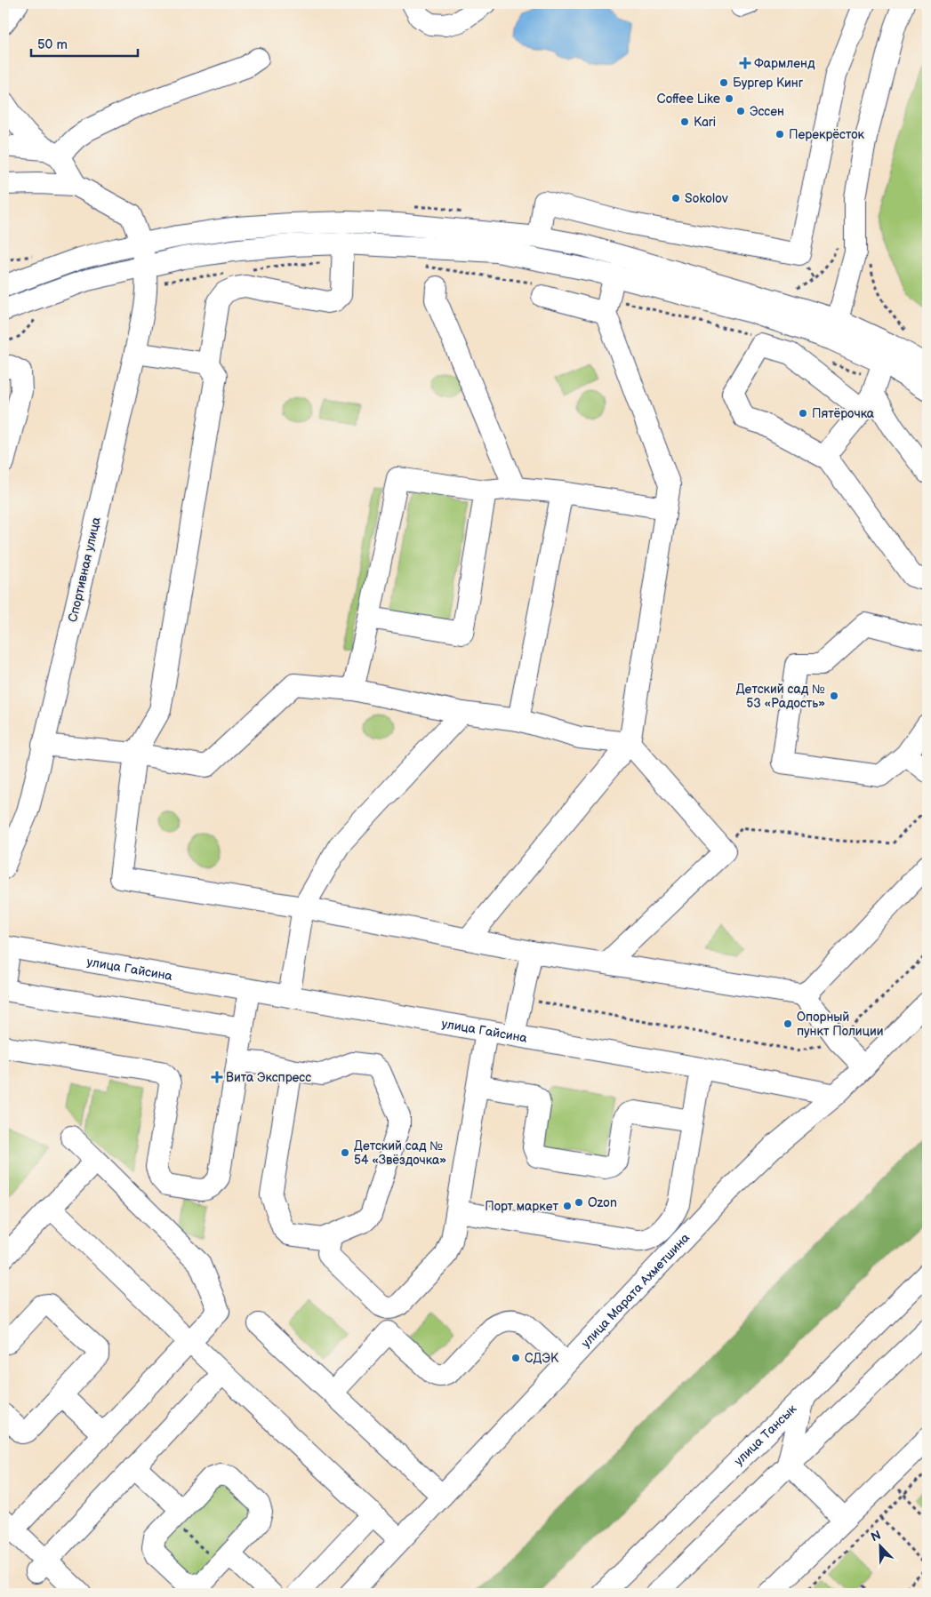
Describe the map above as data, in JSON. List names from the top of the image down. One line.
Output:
{"streets":{"street":["Спортивная улица","улица Гайсина","улица Марата Ахметшина","улица Тансык"]},"crossings":[["улица Гайсина","улица Марата Ахметшина"]],"places":{"health":["Фармленд","Вита Экспресс"],"other":["Бургер Кинг","Coffee Like","Эссен","Kari","Перекрёсток","Sokolov","Пятёрочка","Детский сад № 53 «Радость»","Опорный пункт Полиции","Детский сад № 54 «Звёздочка»","Ozon","Порт маркет","СДЭК"]},"scale_bar":"50 m","north":"top left"}
